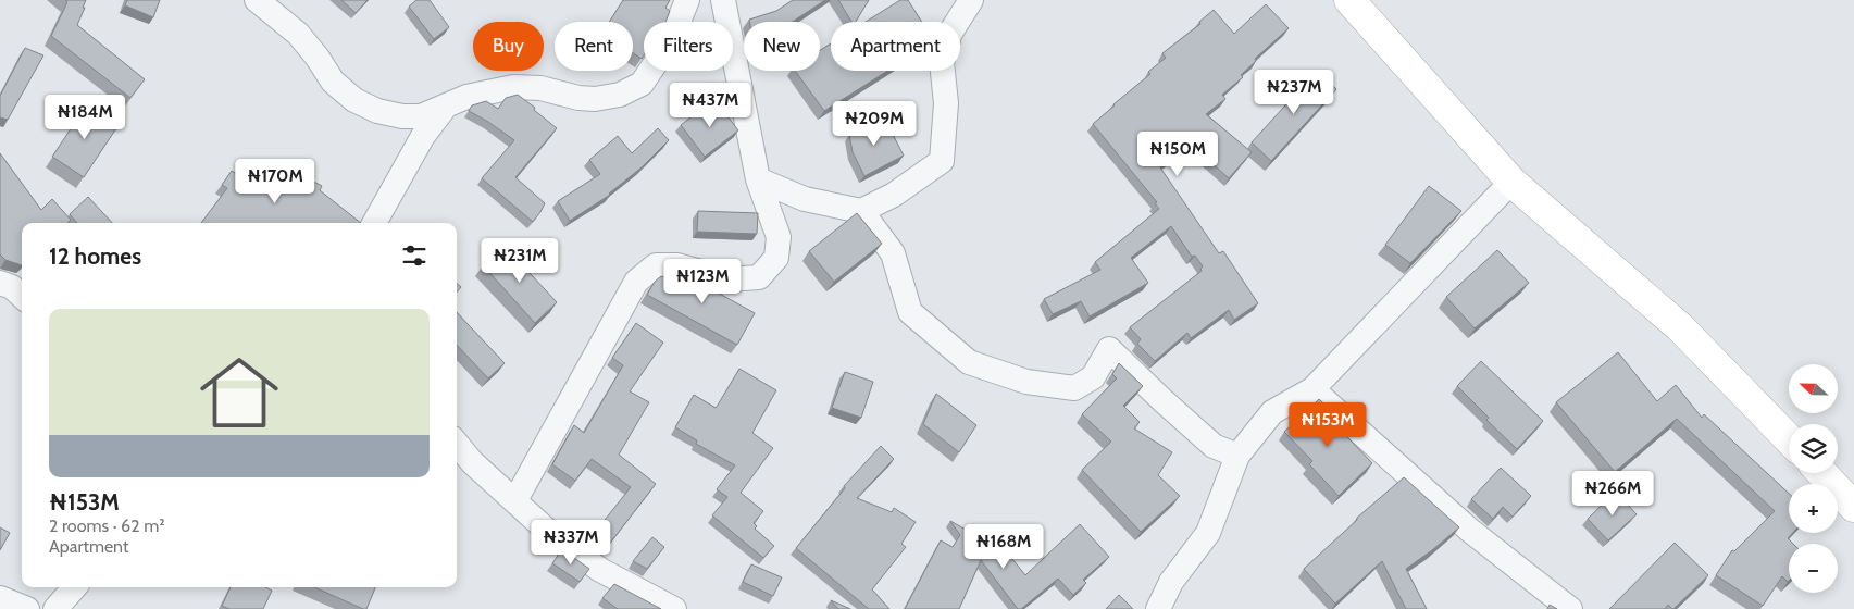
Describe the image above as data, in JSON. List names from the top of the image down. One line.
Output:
{"north":"left","page":{"chip":["Buy","Rent","Filters","New","Apartment"],"price":["₦237M","₦437M","₦184M","₦209M","₦150M","₦170M","₦231M","₦123M","₦153M","₦266M","₦337M","₦168M"],"heading":"12 homes","list":[{"name":"₦153M","note":"2 rooms · 62 m² · Apartment"}],"map_buttons":["+","−"]}}
